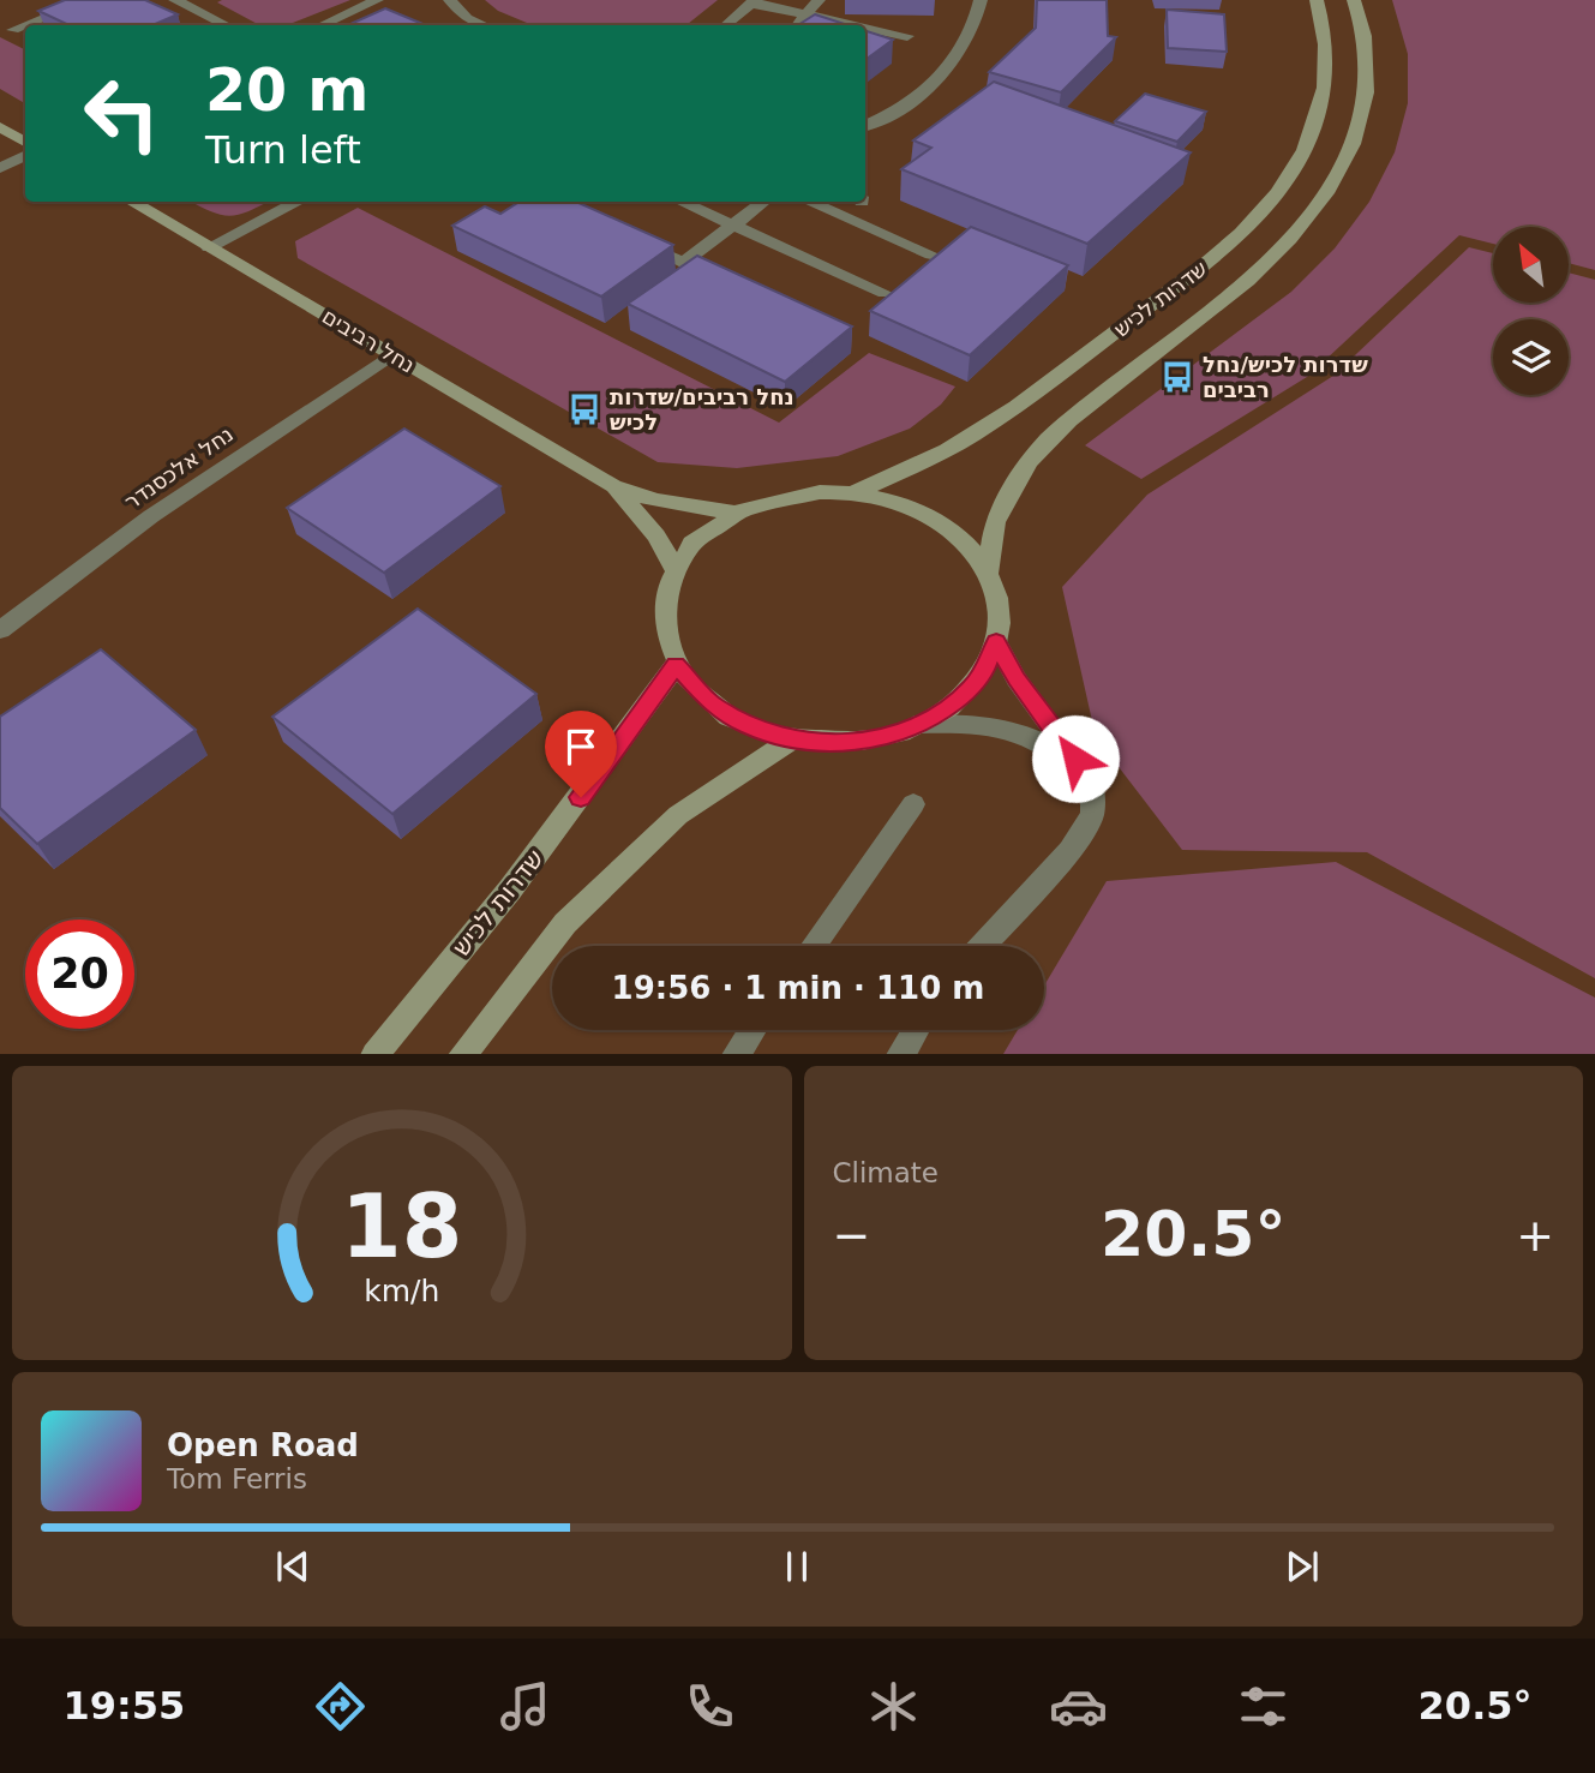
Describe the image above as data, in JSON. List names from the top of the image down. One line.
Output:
{"streets":{"street":["שדרות לכיש","נחל רביבים","נחל אלכסנדר"]},"crossings":[["שדרות לכיש","נחל רביבים"],["נחל רביבים","נחל אלכסנדר"]],"places":{"bus stop":["שדרות לכיש/נחל רביבים","נחל רביבים/שדרות לכיש"]},"north":"top left","page":{"turn":["20 m","Turn left"],"limit":"20","trip":"19:56 · 1 min · 110 m","tile":"Climate","heat":["−","20.5°","+"],"song":["Open Road","Tom Ferris"],"tabs":["19:55","20.5°"],"gauge":["18","km/h"]}}
